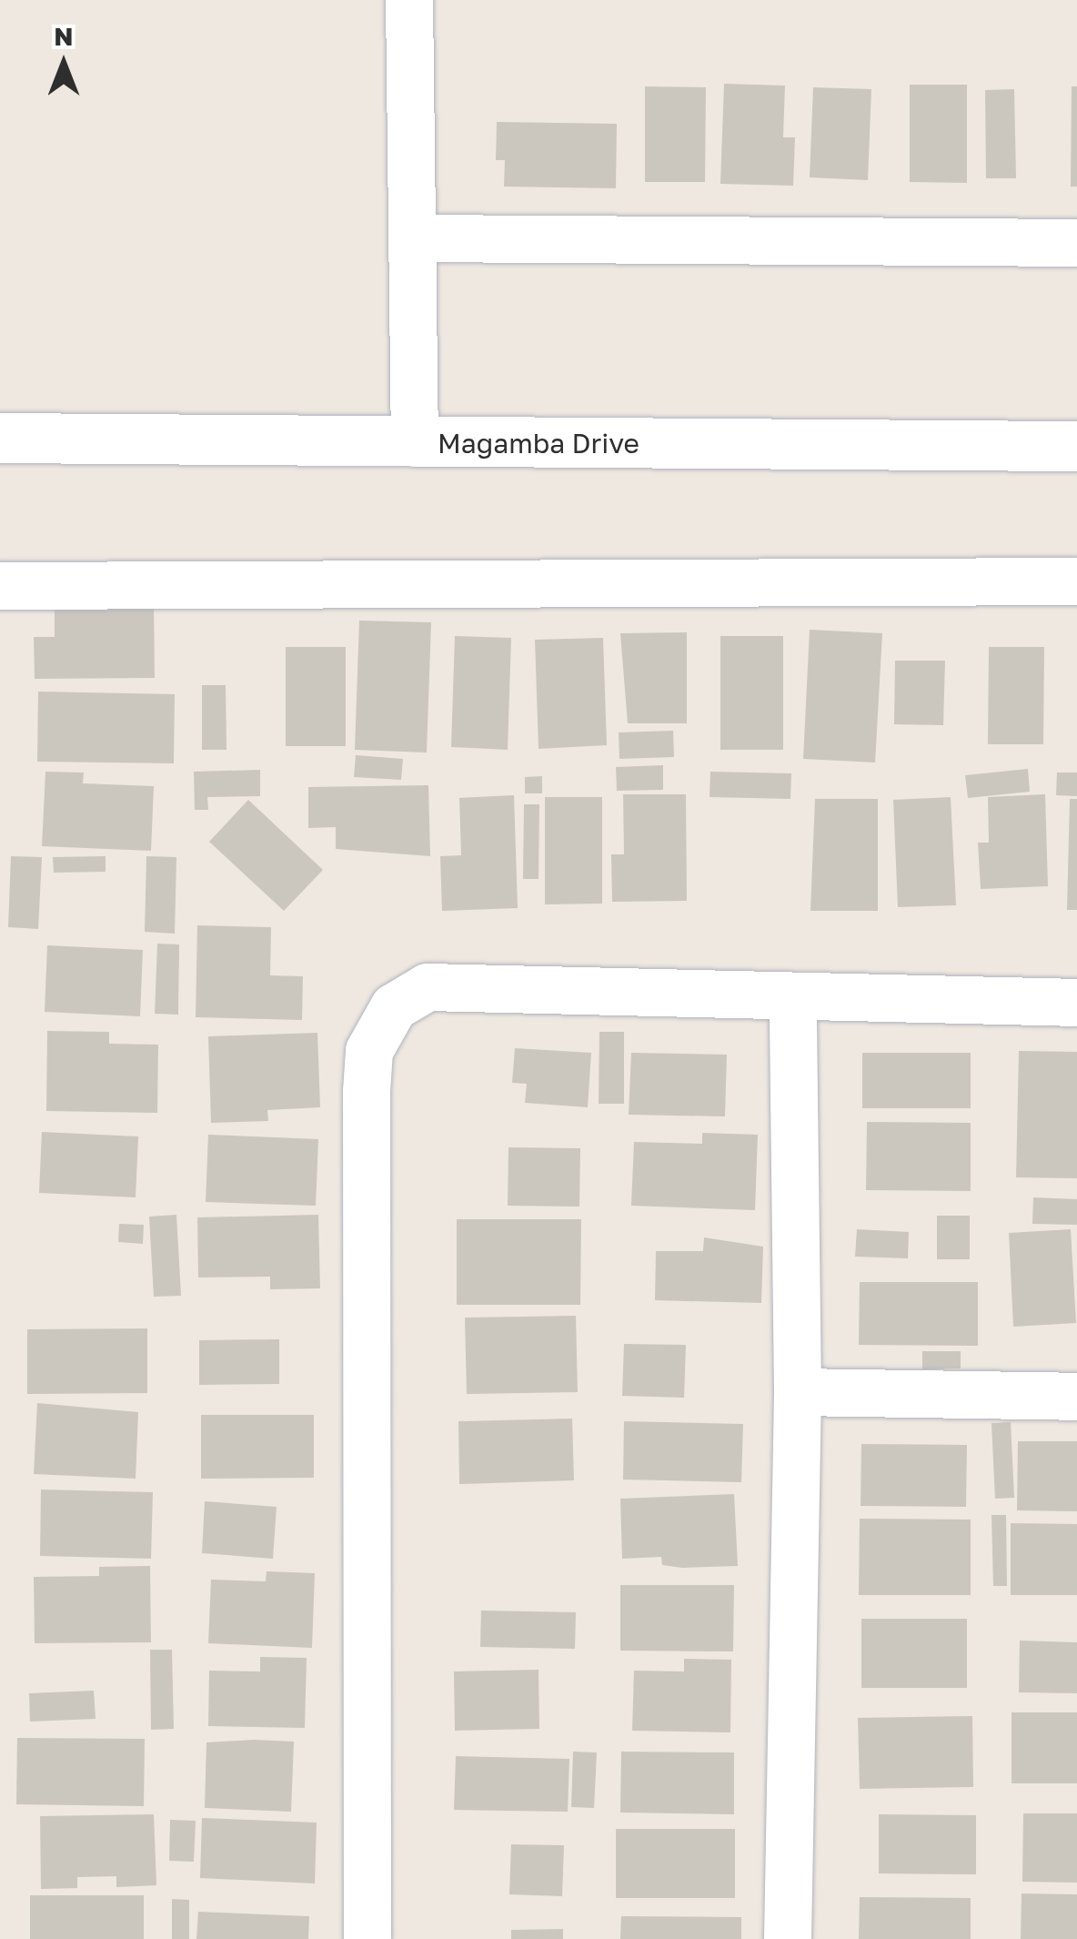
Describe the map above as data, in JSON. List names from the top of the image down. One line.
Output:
{"streets":{"street":["Magamba Drive"]},"north":"top"}
